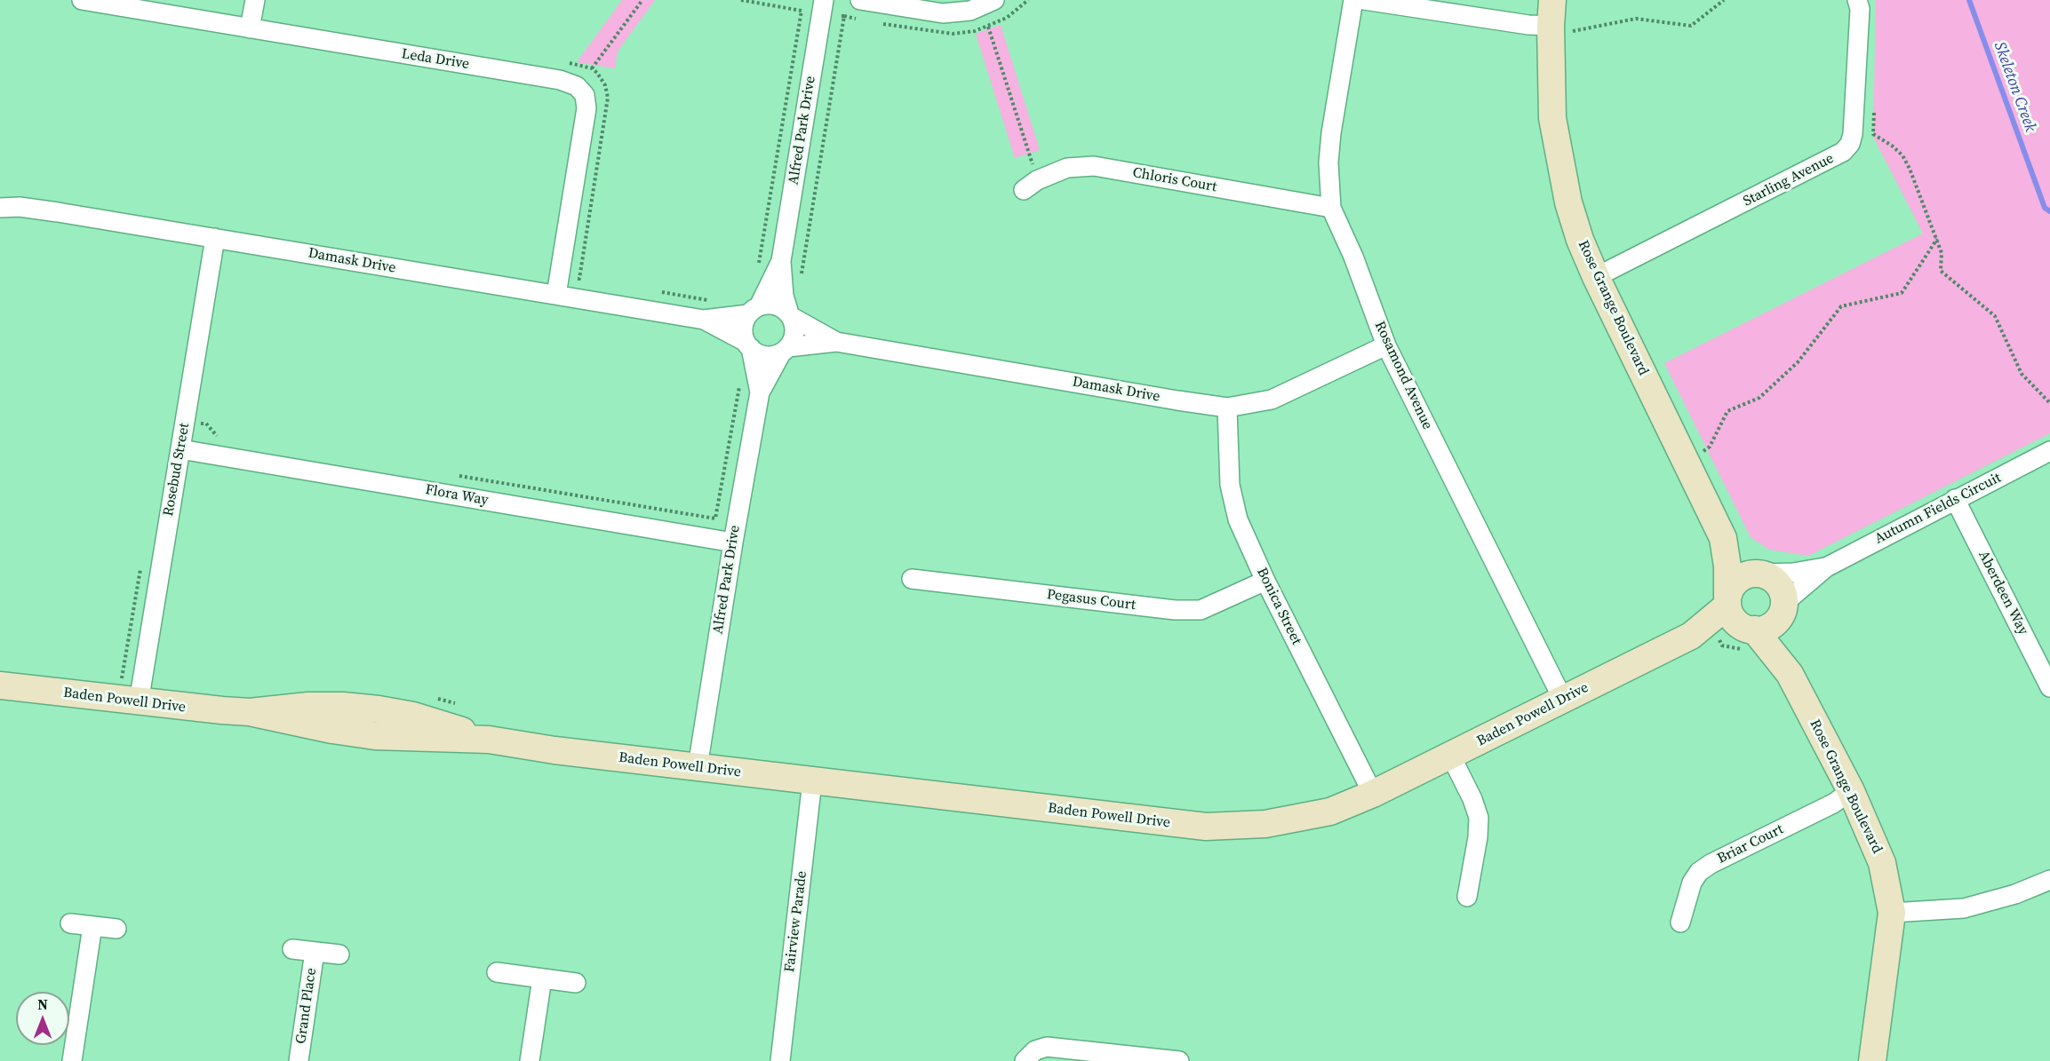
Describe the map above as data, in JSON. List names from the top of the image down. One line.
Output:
{"streets":{"street":["Leda Drive","Alfred Park Drive","Chloris Court","Starling Avenue","Damask Drive","Rose Grange Boulevard","Rosamond Avenue","Rosebud Street","Flora Way","Autumn Fields Circuit","Aberdeen Way","Pegasus Court","Bonica Street","Baden Powell Drive","Briar Court","Fairview Parade","Grand Place"]},"crossings":[["Leda Drive","Damask Drive"],["Alfred Park Drive","Damask Drive"],["Alfred Park Drive","Flora Way"],["Alfred Park Drive","Baden Powell Drive"],["Chloris Court","Rosamond Avenue"],["Starling Avenue","Rose Grange Boulevard"],["Damask Drive","Rosamond Avenue"],["Damask Drive","Rosebud Street"],["Damask Drive","Bonica Street"],["Rose Grange Boulevard","Autumn Fields Circuit"],["Rose Grange Boulevard","Baden Powell Drive"],["Rose Grange Boulevard","Briar Court"],["Rosamond Avenue","Baden Powell Drive"],["Rosebud Street","Flora Way"],["Rosebud Street","Baden Powell Drive"],["Autumn Fields Circuit","Aberdeen Way"],["Autumn Fields Circuit","Baden Powell Drive"],["Pegasus Court","Bonica Street"],["Bonica Street","Baden Powell Drive"],["Baden Powell Drive","Fairview Parade"]],"water":["Skeleton Creek"],"north":"top"}
